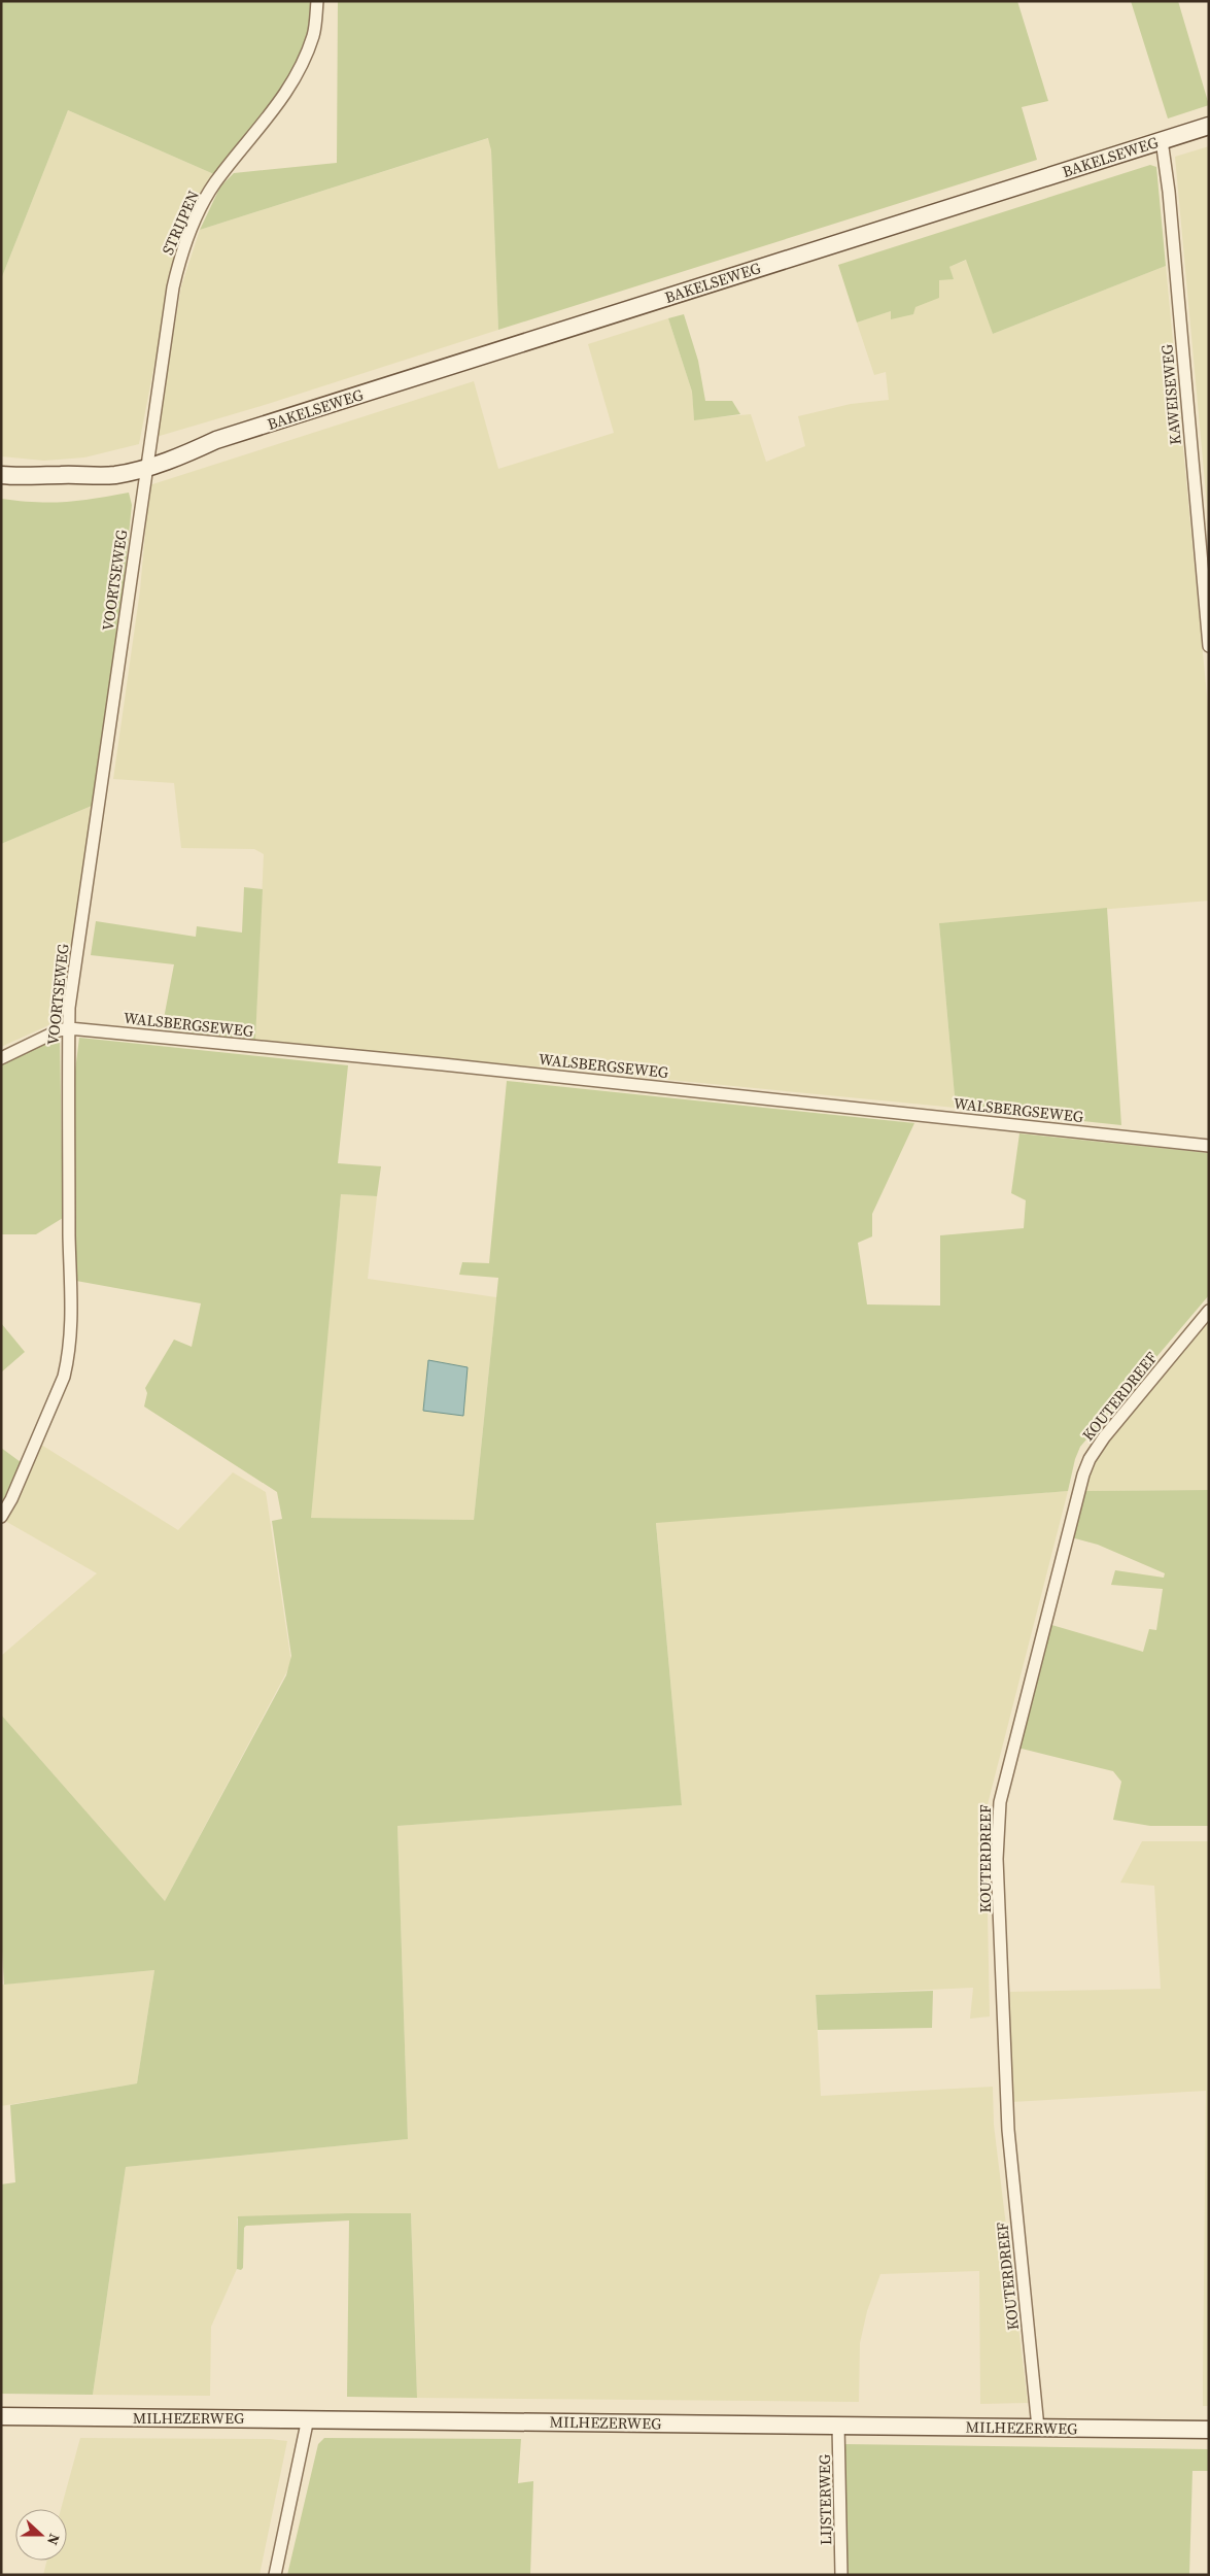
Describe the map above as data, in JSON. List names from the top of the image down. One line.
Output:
{"streets":{"main road":["BAKELSEWEG","MILHEZERWEG"],"street":["STRIJPEN","KAWEISEWEG","VOORTSEWEG","WALSBERGSEWEG","KOUTERDREEF","LIJSTERWEG"]},"crossings":[["BAKELSEWEG","STRIJPEN"],["BAKELSEWEG","KAWEISEWEG"],["BAKELSEWEG","VOORTSEWEG"],["STRIJPEN","VOORTSEWEG"],["VOORTSEWEG","WALSBERGSEWEG"],["KOUTERDREEF","MILHEZERWEG"],["MILHEZERWEG","LIJSTERWEG"]],"north":"right"}
